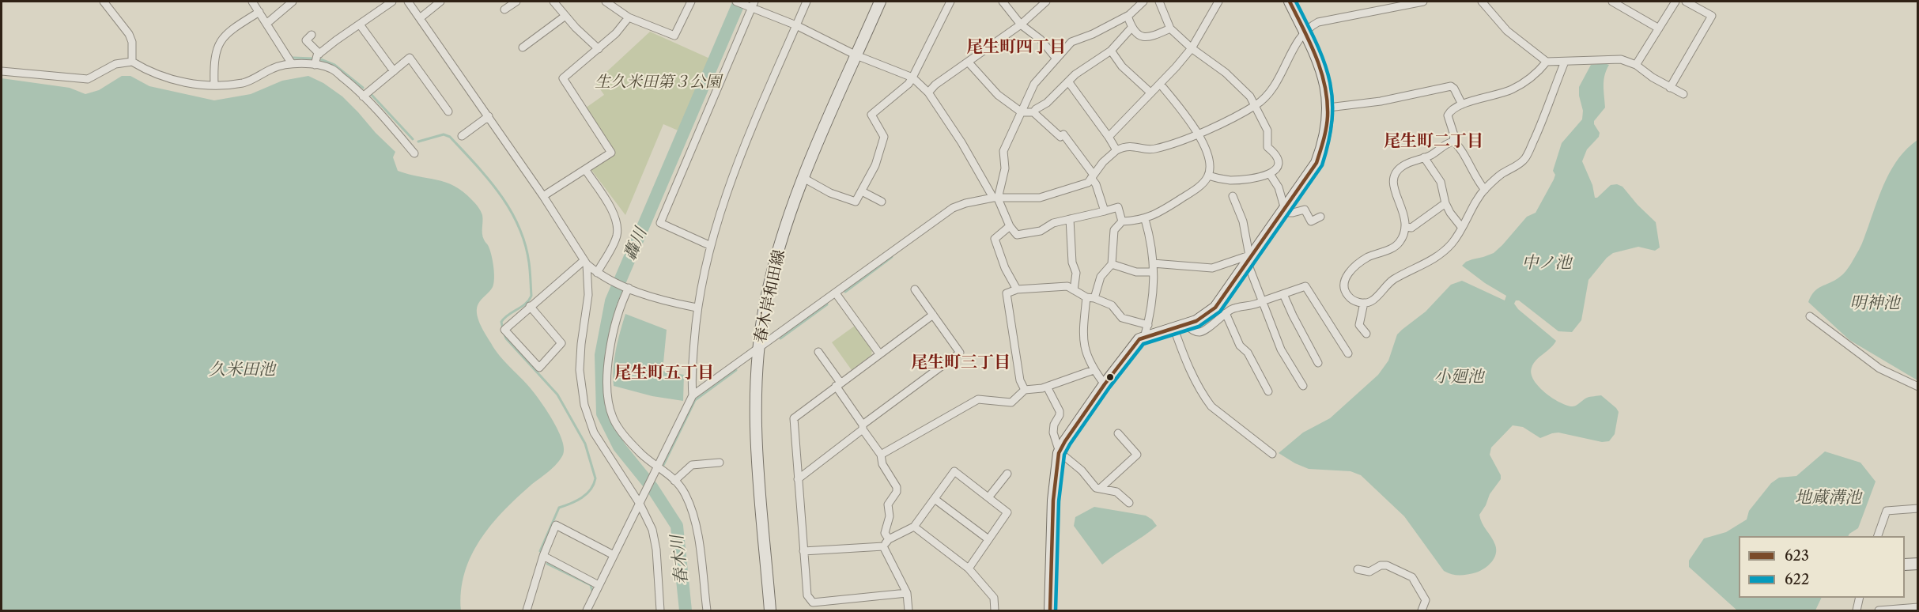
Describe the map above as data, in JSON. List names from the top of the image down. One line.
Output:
{"streets":{"street":["春木岸和田線"]},"districts":["尾生町四丁目","尾生町二丁目","尾生町三丁目","尾生町五丁目"],"water":["轟川","中ノ池","明神池","久米田池","小廻池","地蔵溝池","春木川"],"parks":["生久米田第３公園"],"lines":["transit line 623","transit line 622"],"legend":["623","622"]}
